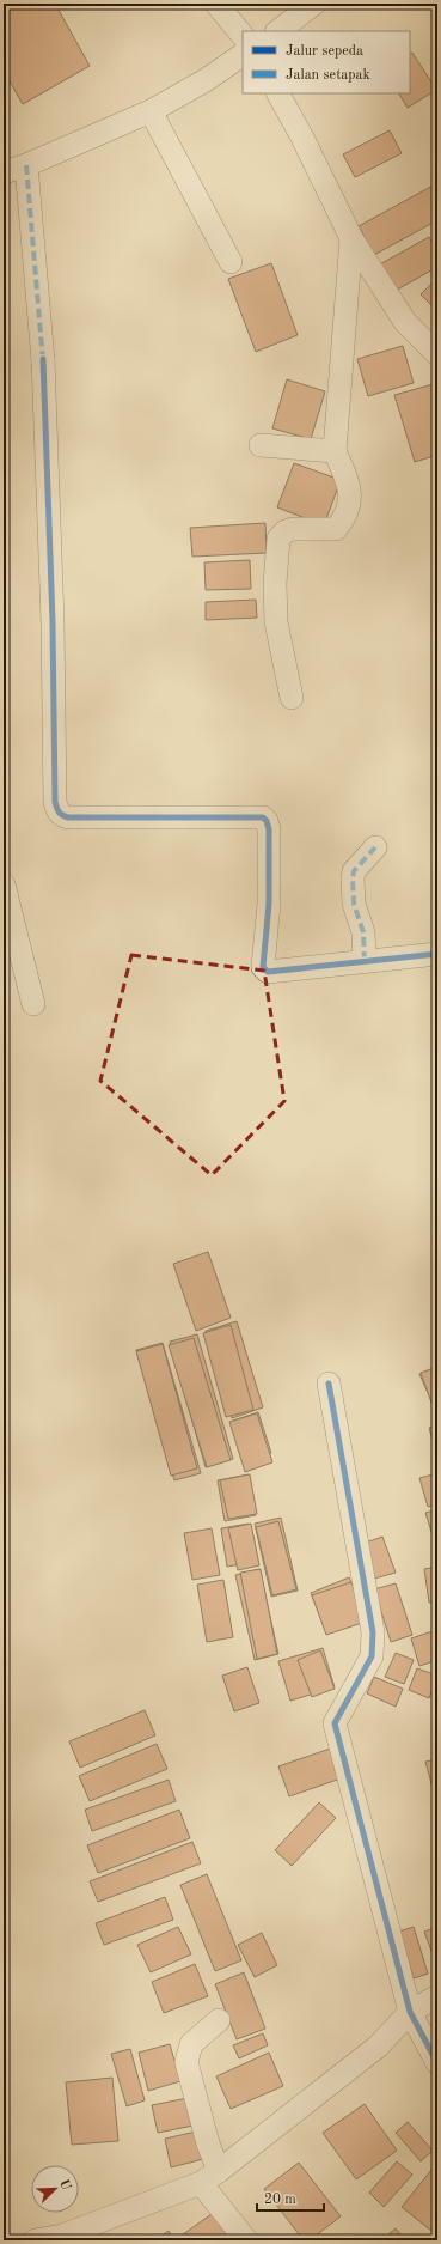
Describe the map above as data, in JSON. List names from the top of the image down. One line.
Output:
{"legend":["Jalur sepeda","Jalan setapak"],"scale_bar":"20 m","north":"top right"}
